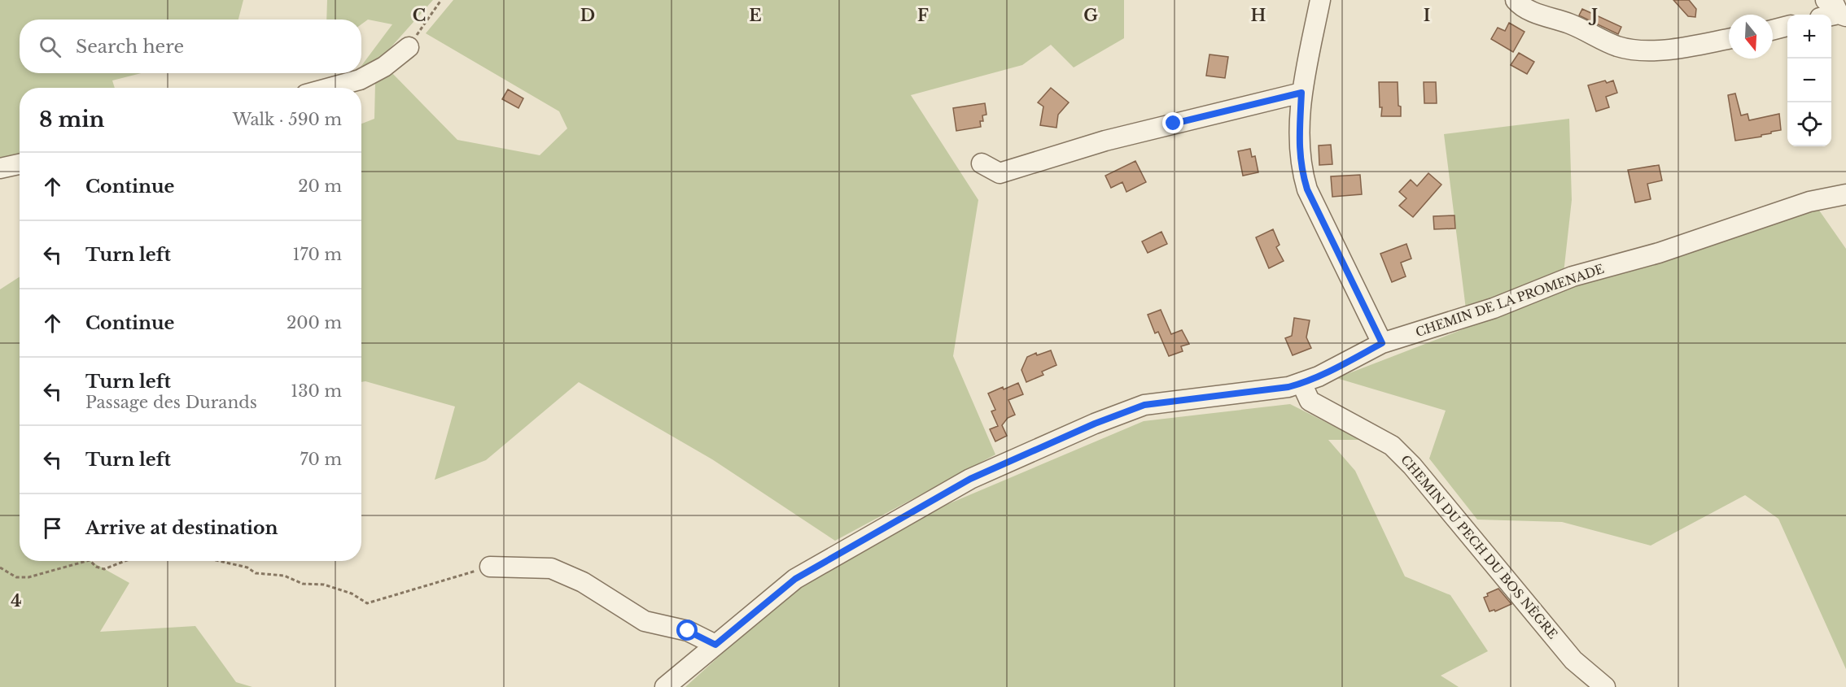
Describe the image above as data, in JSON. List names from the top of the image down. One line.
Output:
{"streets":{"street":["CHEMIN DE LA PROMENADE","CHEMIN DU PECH DU BOS NÈGRE"]},"crossings":[["CHEMIN DE LA PROMENADE","CHEMIN DU PECH DU BOS NÈGRE"]],"north":"bottom","page":{"map_buttons":["+","−"],"search":"Search here","heading":["8 min","Walk · 590 m"],"list":[["Continue","20 m"],["Turn left","170 m"],["Continue","200 m"],["Turn left","Passage des Durands","130 m"],["Turn left","70 m"],"Arrive at destination"]},"grid":{"columns":["C","D","E","F","G","H","I","J"],"rows":["4"]}}
